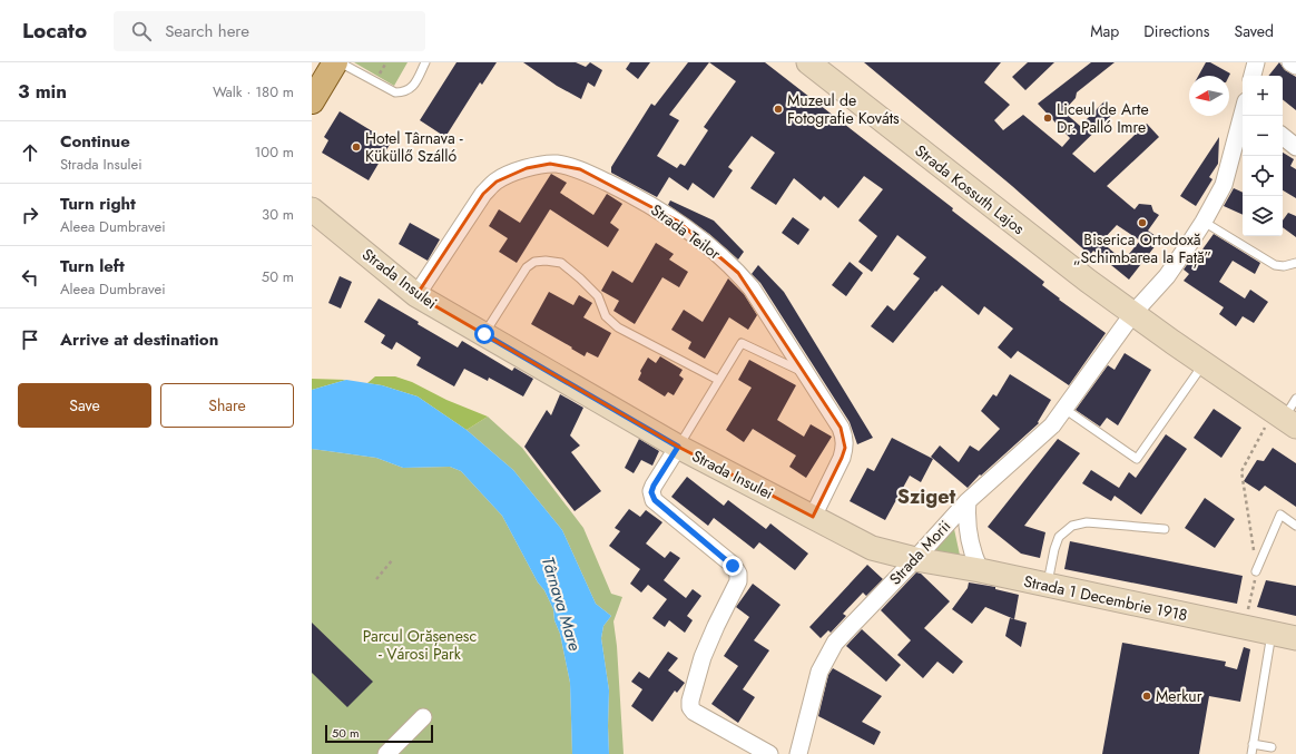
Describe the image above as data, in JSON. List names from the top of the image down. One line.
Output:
{"streets":{"main road":["Strada Kossuth Lajos","Strada Insulei","Strada 1 Decembrie 1918"],"street":["Strada Teilor","Strada Morii"]},"crossings":[["Strada Kossuth Lajos","Strada Morii"],["Strada Teilor","Strada Insulei"],["Strada Insulei","Strada Morii"],["Strada Insulei","Strada 1 Decembrie 1918"],["Strada Morii","Strada 1 Decembrie 1918"]],"districts":["Sziget"],"water":["Târnava Mare"],"parks":["Parcul Orășenesc - Városi Park"],"places":["Muzeul de Fotografie Kováts","Liceul de Arte Dr. Palló Imre","Hotel Târnava - Küküllő Szálló","Biserica Ortodoxă „Schimbarea la Față”","Merkur"],"scale_bar":"50 m","north":"left","page":{"header":"Locato","search":"Search here","nav":["Map","Directions","Saved"],"heading":["3 min","Walk · 180 m"],"map_buttons":["+","−"],"list":[["Continue","Strada Insulei","100 m"],["Turn right","Aleea Dumbravei","30 m"],["Turn left","Aleea Dumbravei","50 m"],"Arrive at destination"],"buttons":["Save","Share"],"scale":"50 m"}}
